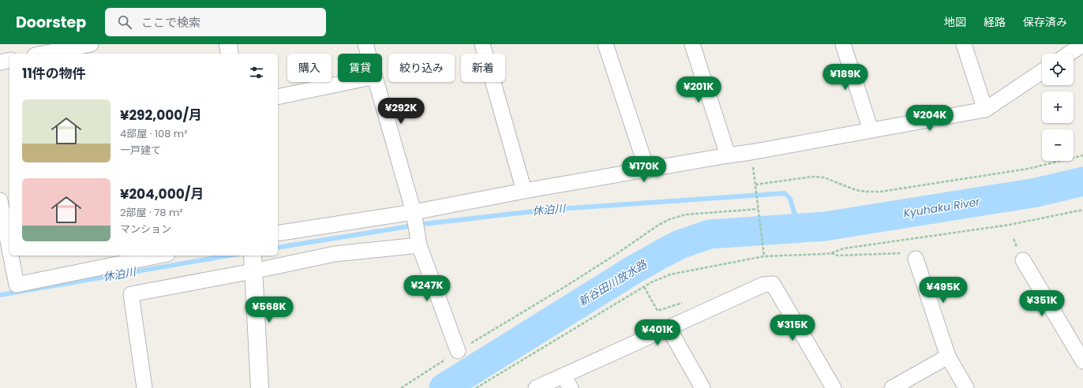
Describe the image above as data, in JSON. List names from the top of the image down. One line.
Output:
{"water":["Kyuhaku River","休泊川","新谷田川放水路"],"page":{"header":"Doorstep","search":"ここで検索","nav":["地図","経路","保存済み"],"map_buttons":["+","−"],"chip":["購入","賃貸","絞り込み","新着"],"heading":"11件の物件","price":["¥189K","¥201K","¥292K","¥204K","¥170K","¥247K","¥495K","¥351K","¥568K","¥315K","¥401K"],"list":[{"name":"¥292,000/月","note":"4部屋 · 108 m² · 一戸建て"},{"name":"¥204,000/月","note":"2部屋 · 78 m² · マンション"}]}}
